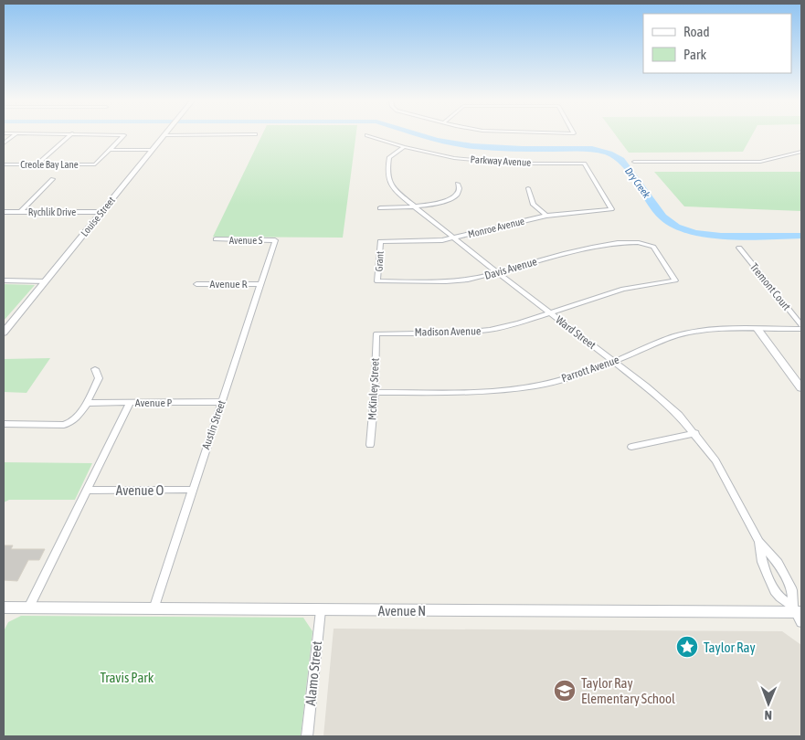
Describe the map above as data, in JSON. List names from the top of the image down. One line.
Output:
{"streets":{"street":["Parkway Avenue","Creole Bay Lane","Rychlik Drive","Louise Street","Monroe Avenue","Avenue S","Grant","Davis Avenue","Avenue R","Tremont Court","Madison Avenue","Ward Street","Parrott Avenue","McKinley Street","Avenue P","Austin Street","Avenue O","Avenue N","Alamo Street"]},"crossings":[["Parkway Avenue","Monroe Avenue"],["Parkway Avenue","Ward Street"],["Rychlik Drive","Louise Street"],["Monroe Avenue","Grant"],["Monroe Avenue","Ward Street"],["Avenue S","Austin Street"],["Grant","Davis Avenue"],["Davis Avenue","Madison Avenue"],["Davis Avenue","Ward Street"],["Avenue R","Austin Street"],["Madison Avenue","Ward Street"],["Madison Avenue","McKinley Street"],["Ward Street","Parrott Avenue"],["Ward Street","Avenue N"],["Parrott Avenue","McKinley Street"],["Avenue P","Austin Street"],["Austin Street","Avenue O"],["Austin Street","Avenue N"],["Avenue N","Alamo Street"]],"water":["Dry Creek"],"parks":["Travis Park"],"places":{"place":["Taylor Ray"],"school or university":["Taylor Ray Elementary School"]},"legend":["Road","Park"],"north":"bottom"}
